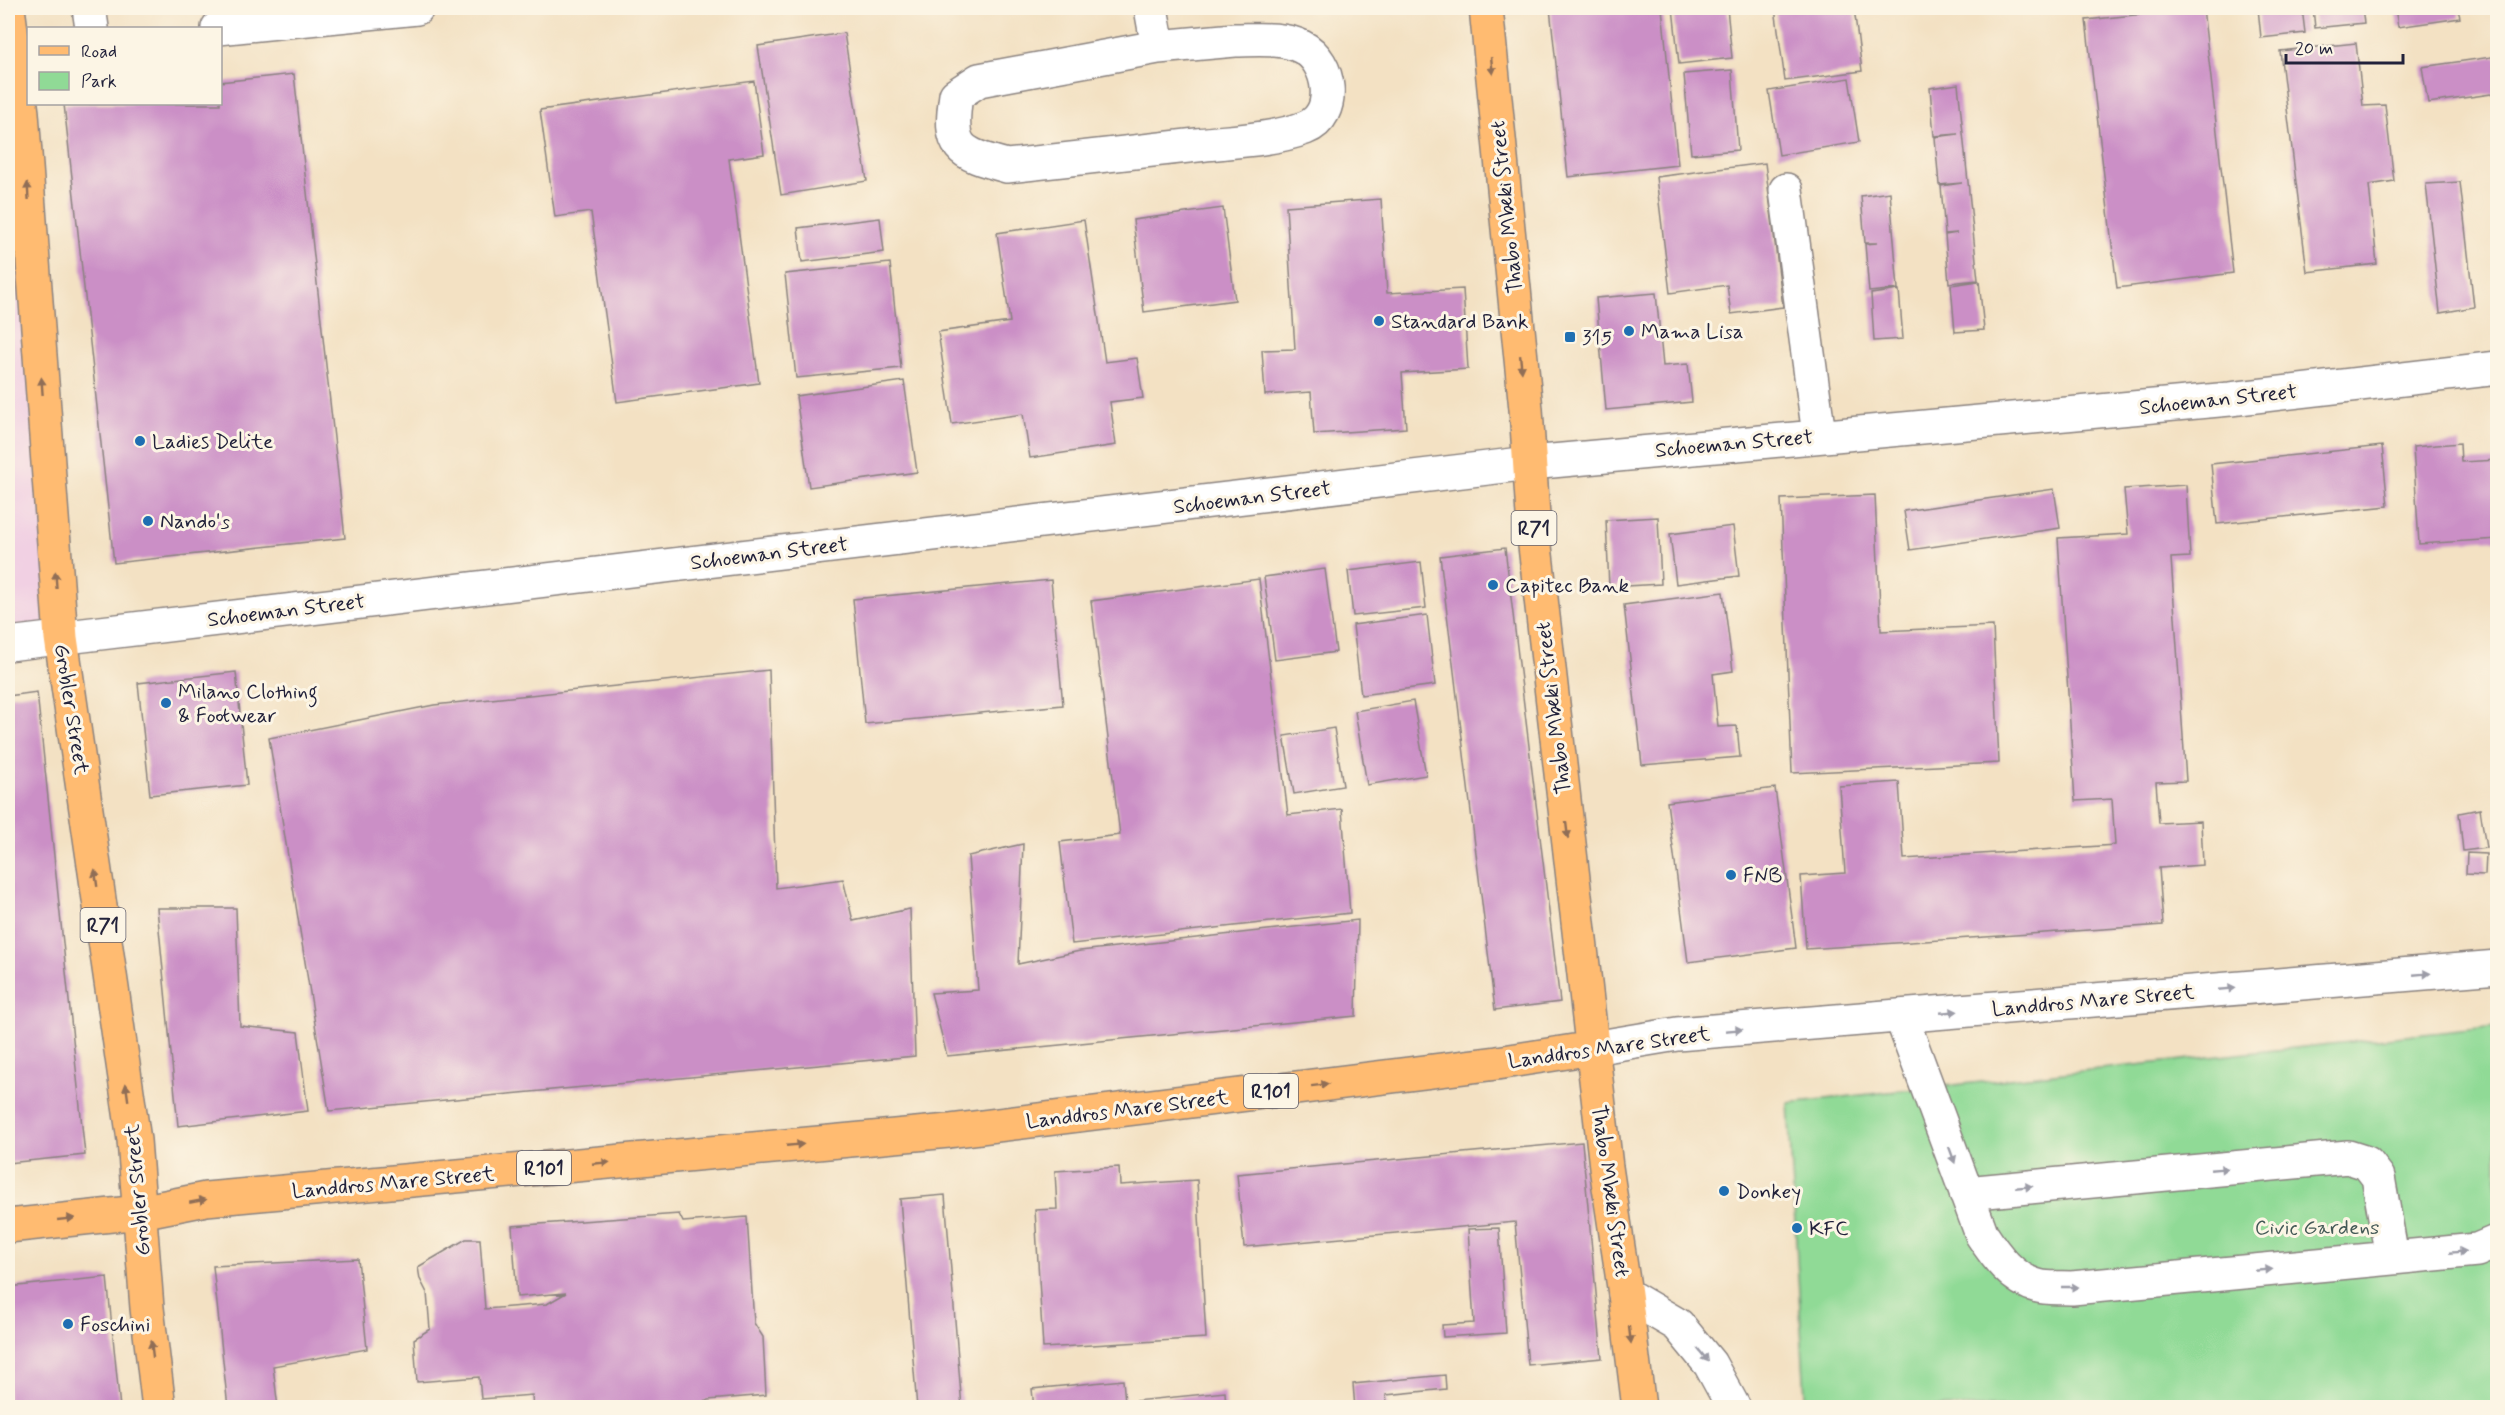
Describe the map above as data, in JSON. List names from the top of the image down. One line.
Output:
{"streets":{"main road":["Thabo Mbeki Street","R71","Grobler Street","Landdros Mare Street","R101"],"street":["Schoeman Street"]},"crossings":[["Thabo Mbeki Street","Schoeman Street"],["Thabo Mbeki Street","Landdros Mare Street"],["Schoeman Street","Grobler Street"],["Grobler Street","Landdros Mare Street"]],"one_way":["Thabo Mbeki Street","Grobler Street","Landdros Mare Street"],"parks":["Civic Gardens"],"places":{"other":["Standard Bank","Mama Lisa","Ladies Delite","Nando's","Capitec Bank","Milano Clothing & Footwear","FNB","Donkey","KFC","Foschini"],"transit":["315"]},"legend":["Road","Park"],"scale_bar":"20 m"}
